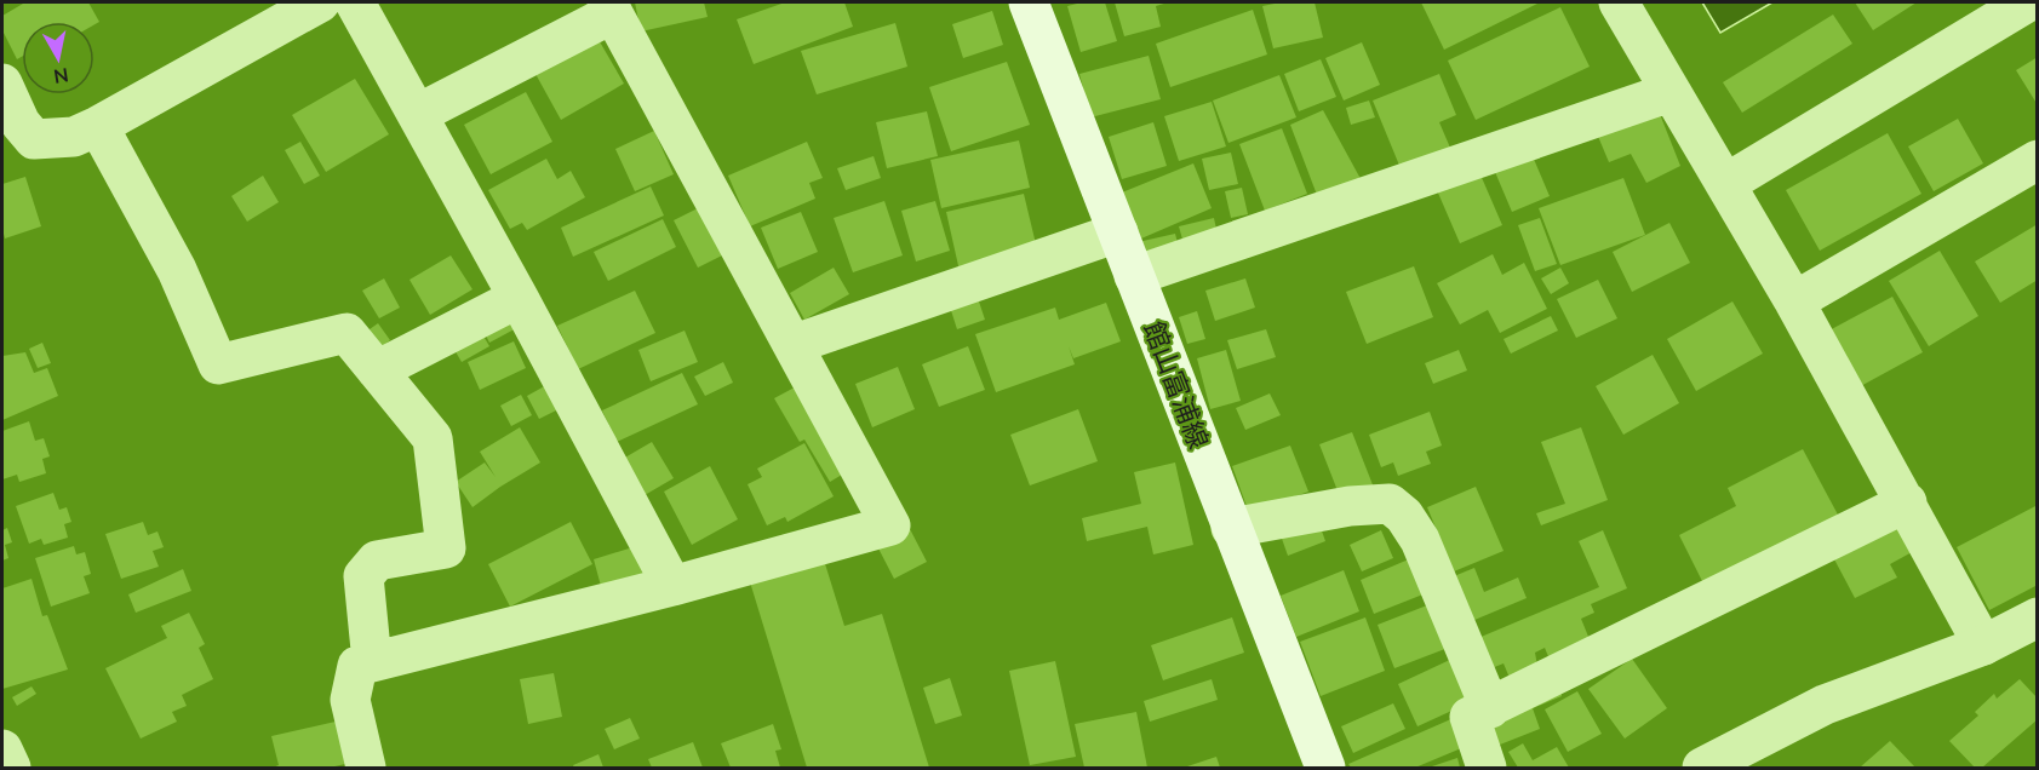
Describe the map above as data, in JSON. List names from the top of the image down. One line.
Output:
{"streets":{"main road":["館山富浦線"]},"north":"bottom"}
